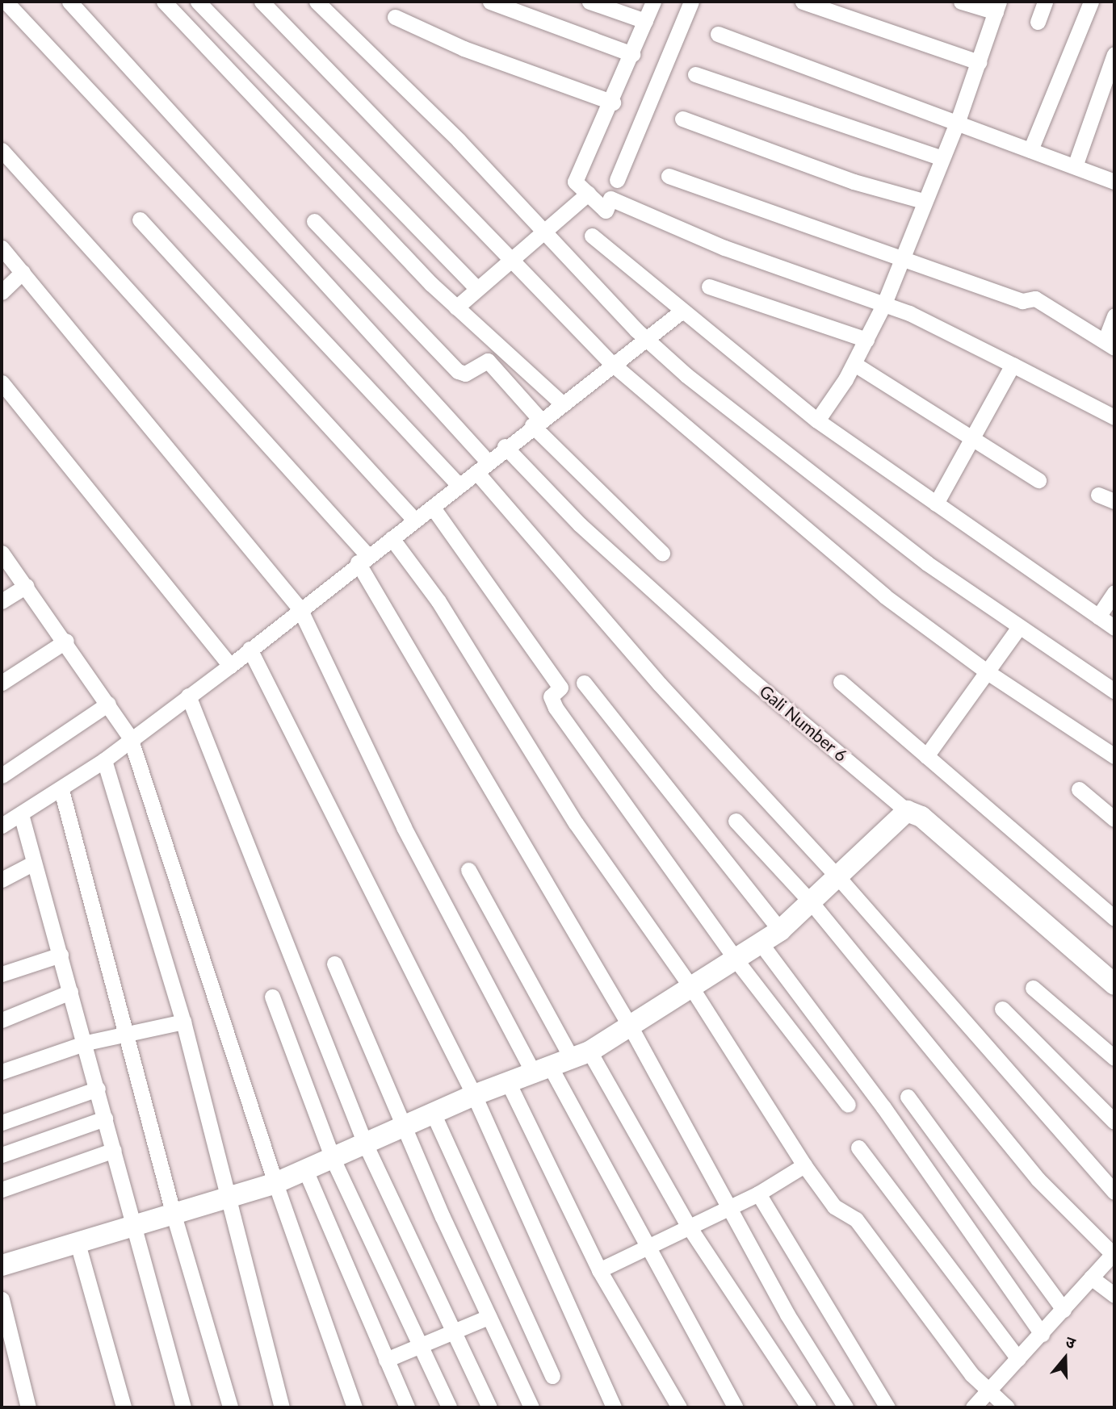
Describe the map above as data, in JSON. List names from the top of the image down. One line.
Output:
{"streets":{"street":["Gali Number 6"]},"north":"top"}
